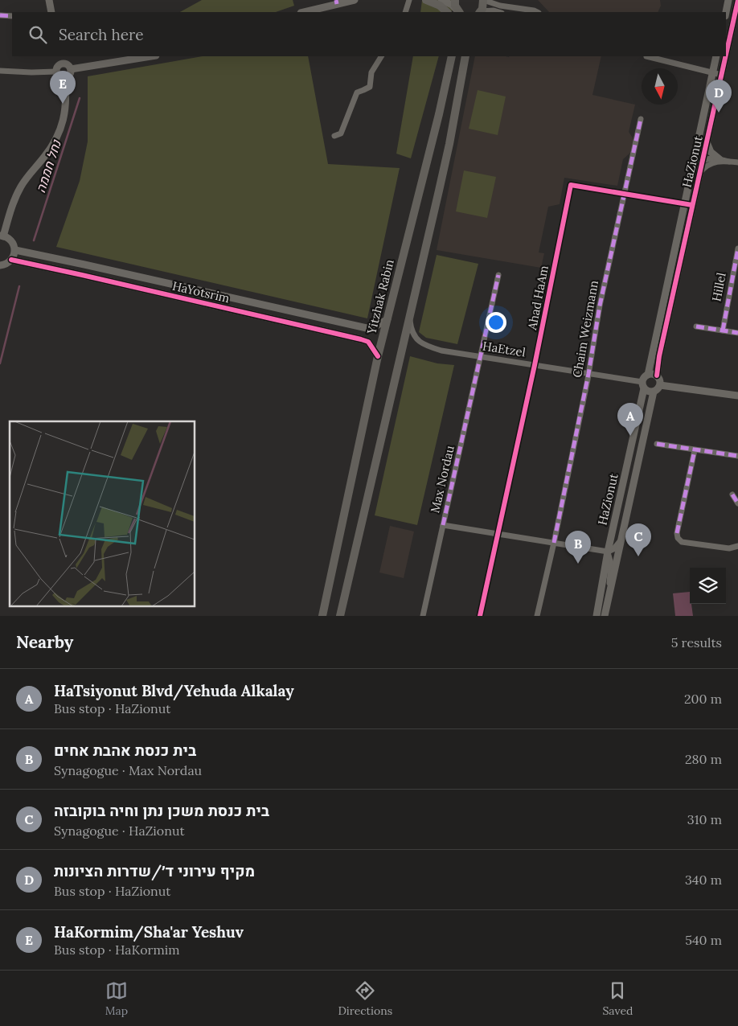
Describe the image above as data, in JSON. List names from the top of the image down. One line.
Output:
{"streets":{"main road":["Yitzhak Rabin"],"street":["HaZionut","Hillel","HaYotsrim","Ahad HaAm","Chaim Weizmann","HaEtzel","Max Nordau"]},"crossings":[["HaZionut","Ahad HaAm"],["HaZionut","HaEtzel"],["HaZionut","Max Nordau"],["HaYotsrim","Yitzhak Rabin"],["Ahad HaAm","Chaim Weizmann"],["Ahad HaAm","HaEtzel"],["Ahad HaAm","Max Nordau"],["Chaim Weizmann","HaEtzel"],["Chaim Weizmann","Max Nordau"],["HaEtzel","Max Nordau"]],"water":["נחל חממה"],"north":"bottom","page":{"search":"Search here","pins":["E","D","A","C","B"],"heading":["Nearby","5 results"],"list":[{"mark":"A","name":"HaTsiyonut Blvd/Yehuda Alkalay","note":"Bus stop · HaZionut","value":"200 m"},{"mark":"B","name":"בית כנסת אהבת אחים","note":"Synagogue · Max Nordau","value":"280 m"},{"mark":"C","name":"בית כנסת משכן נתן וחיה בוקובזה","note":"Synagogue · HaZionut","value":"310 m"},{"mark":"D","name":"מקיף עירוני ד׳/שדרות הציונות","note":"Bus stop · HaZionut","value":"340 m"},{"mark":"E","name":"HaKormim/Sha'ar Yeshuv","note":"Bus stop · HaKormim","value":"540 m"}],"nav":["Map","Directions","Saved"]}}
